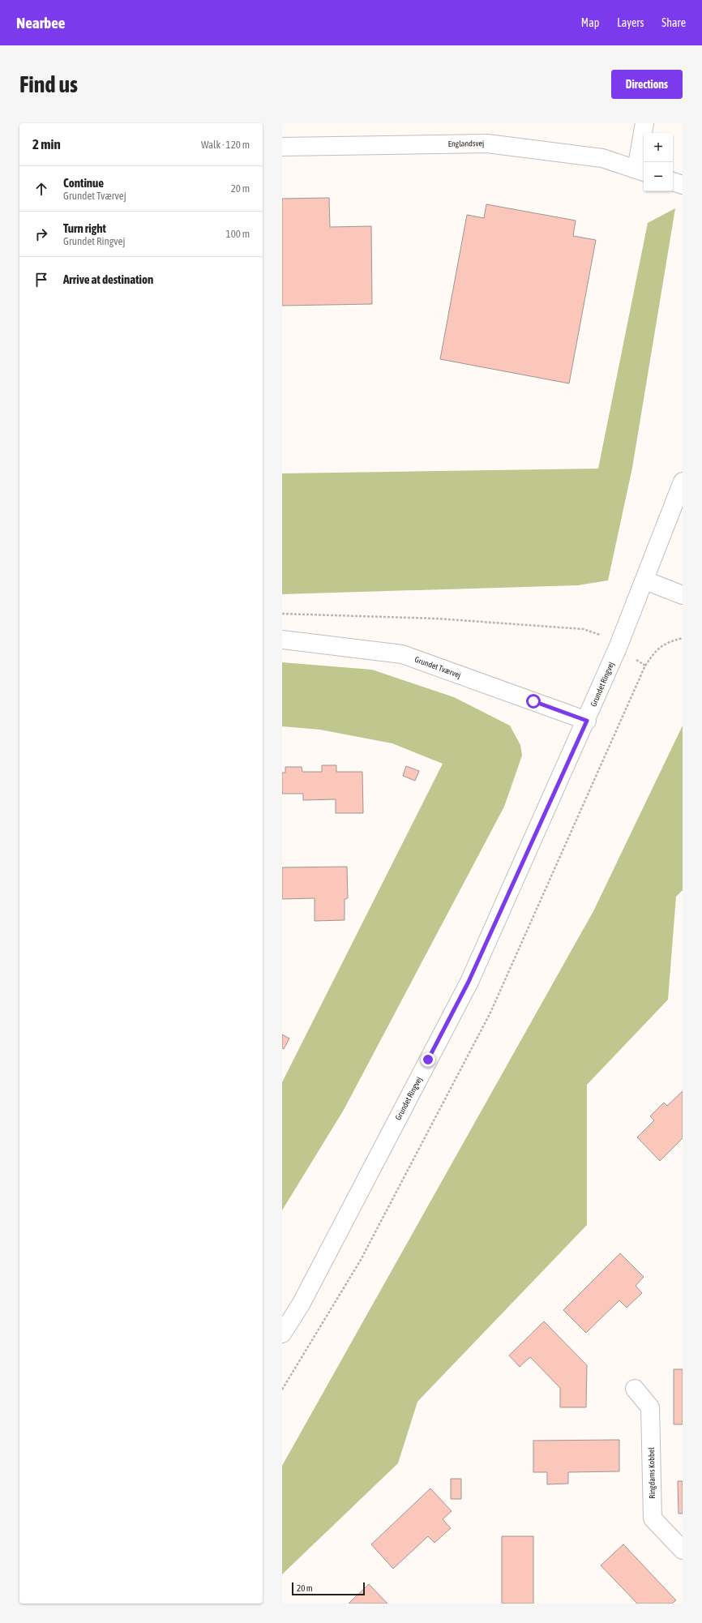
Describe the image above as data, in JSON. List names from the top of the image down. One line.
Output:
{"streets":{"street":["Englandsvej","Grundet Tværvej","Grundet Ringvej","Ringdams Kobbel"]},"crossings":[["Grundet Tværvej","Grundet Ringvej"]],"scale_bar":"20 m","page":{"header":"Nearbee","nav":["Map","Layers","Share"],"buttons":"Directions","title":"Find us","heading":["2 min","Walk · 120 m"],"map_buttons":["+","−"],"list":[["Continue","Grundet Tværvej","20 m"],["Turn right","Grundet Ringvej","100 m"],"Arrive at destination"],"scale":"20 m"}}
